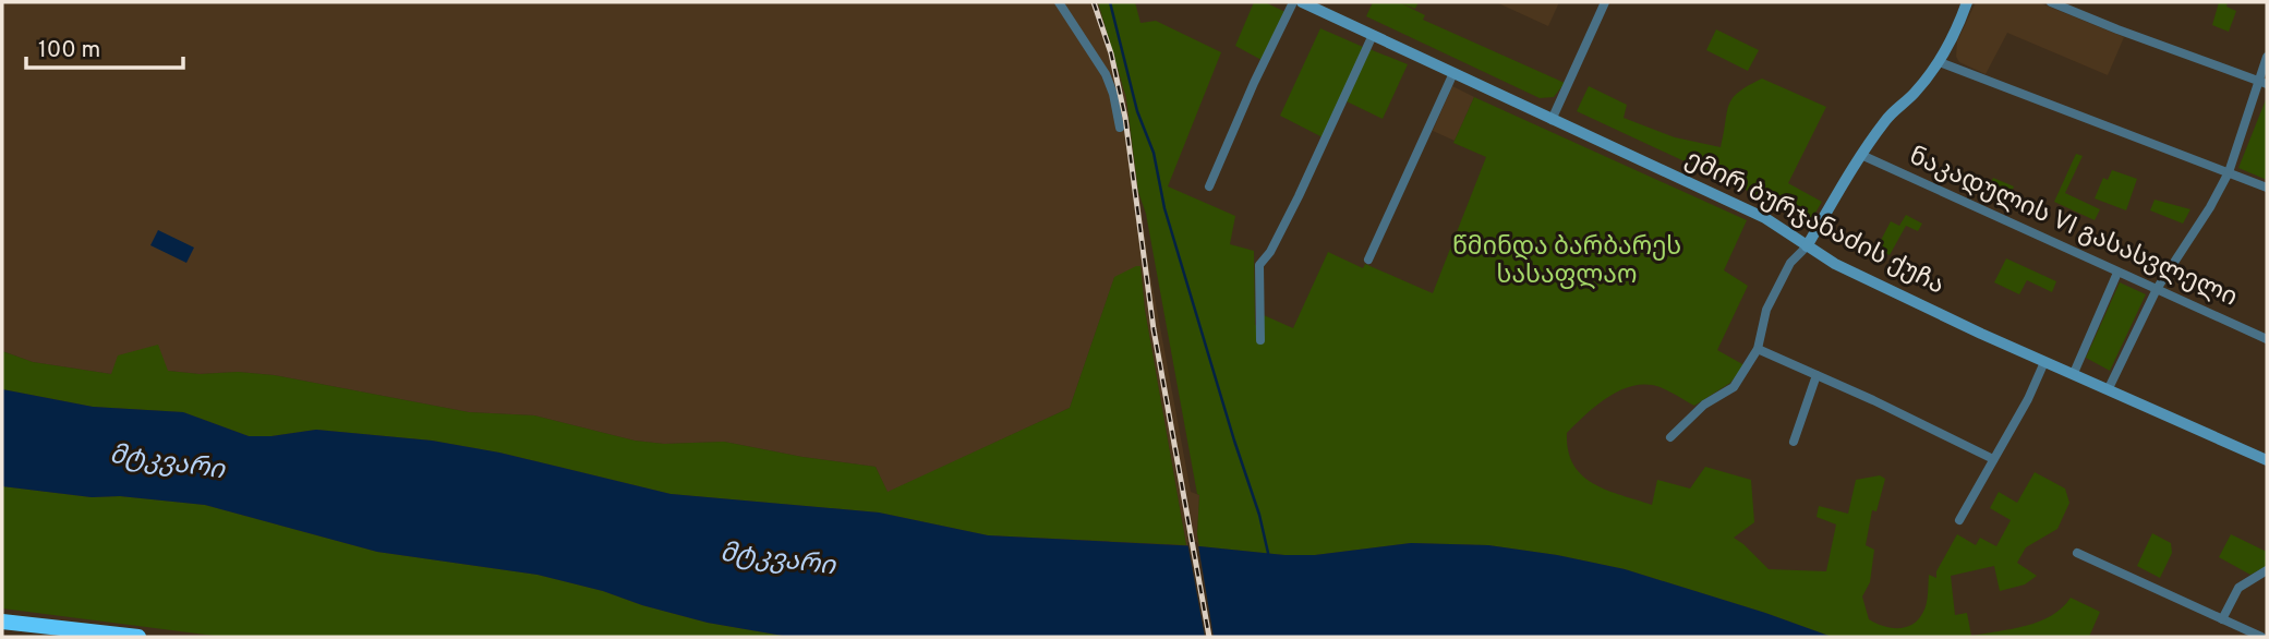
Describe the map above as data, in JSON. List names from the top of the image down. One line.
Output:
{"streets":{"street":["ემირ ბურჯანაძის ქუჩა","ნაკადულის VI გასასვლელი"]},"water":["მტკვარი"],"parks":["წმინდა ბარბარეს სასაფლაო"],"scale_bar":"100 m"}
